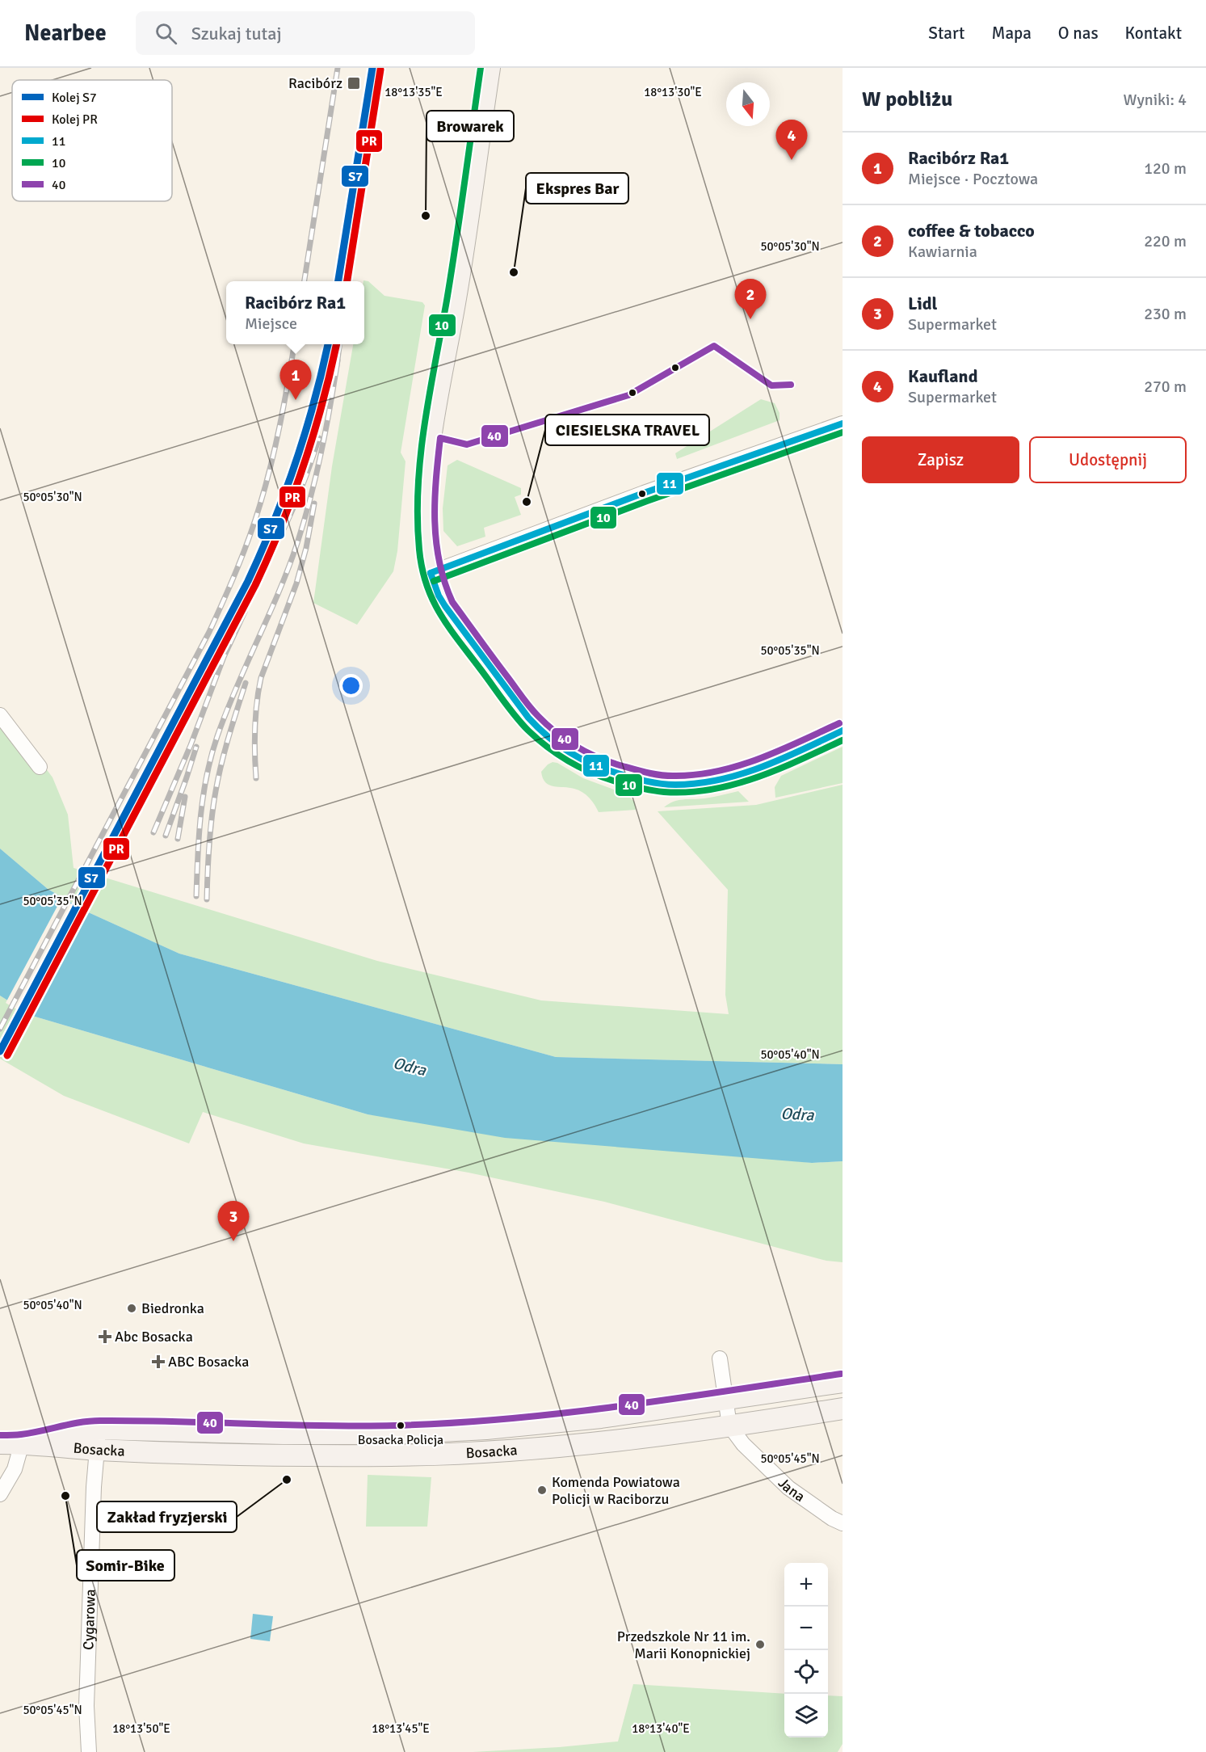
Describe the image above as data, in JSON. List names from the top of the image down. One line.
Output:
{"streets":{"street":["Bosacka","Jana","Cygarowa"]},"crossings":[["Bosacka","Jana"],["Bosacka","Cygarowa"]],"water":["Odra"],"places":{"transit":["Racibórz"],"other":["Browarek","Ekspres Bar","CIESIELSKA TRAVEL","Biedronka","Bosacka Policja","Zakład fryzjerski","Komenda Powiatowa Policji w Raciborzu","Somir-Bike","Przedszkole Nr 11 im. Marii Konopnickiej"],"health":["Abc Bosacka","ABC Bosacka"]},"lines":["rail line S7","transit line 10","rail line PR","transit line 40","transit line 11"],"legend":["Kolej S7","Kolej PR","11","10","40"],"north":"bottom","page":{"header":"Nearbee","search":"Szukaj tutaj","nav":["Start","Mapa","O nas","Kontakt"],"heading":["W pobliżu","Wyniki: 4"],"pins":["4","2","1","3"],"list":[{"mark":"1","name":"Racibórz Ra1","note":"Miejsce · Pocztowa","value":"120 m"},{"mark":"2","name":"coffee & tobacco","note":"Kawiarnia","value":"220 m"},{"mark":"3","name":"Lidl","note":"Supermarket","value":"230 m"},{"mark":"4","name":"Kaufland","note":"Supermarket","value":"270 m"}],"popup":["Racibórz Ra1","Miejsce"],"buttons":["Zapisz","Udostępnij"],"map_buttons":["+","−"]},"coordinates":["18°13'35\"E","18°13'30\"E","50°05'30\"N","50°05'35\"N","50°05'40\"N","50°05'45\"N","18°13'50\"E","18°13'45\"E","18°13'40\"E"]}
